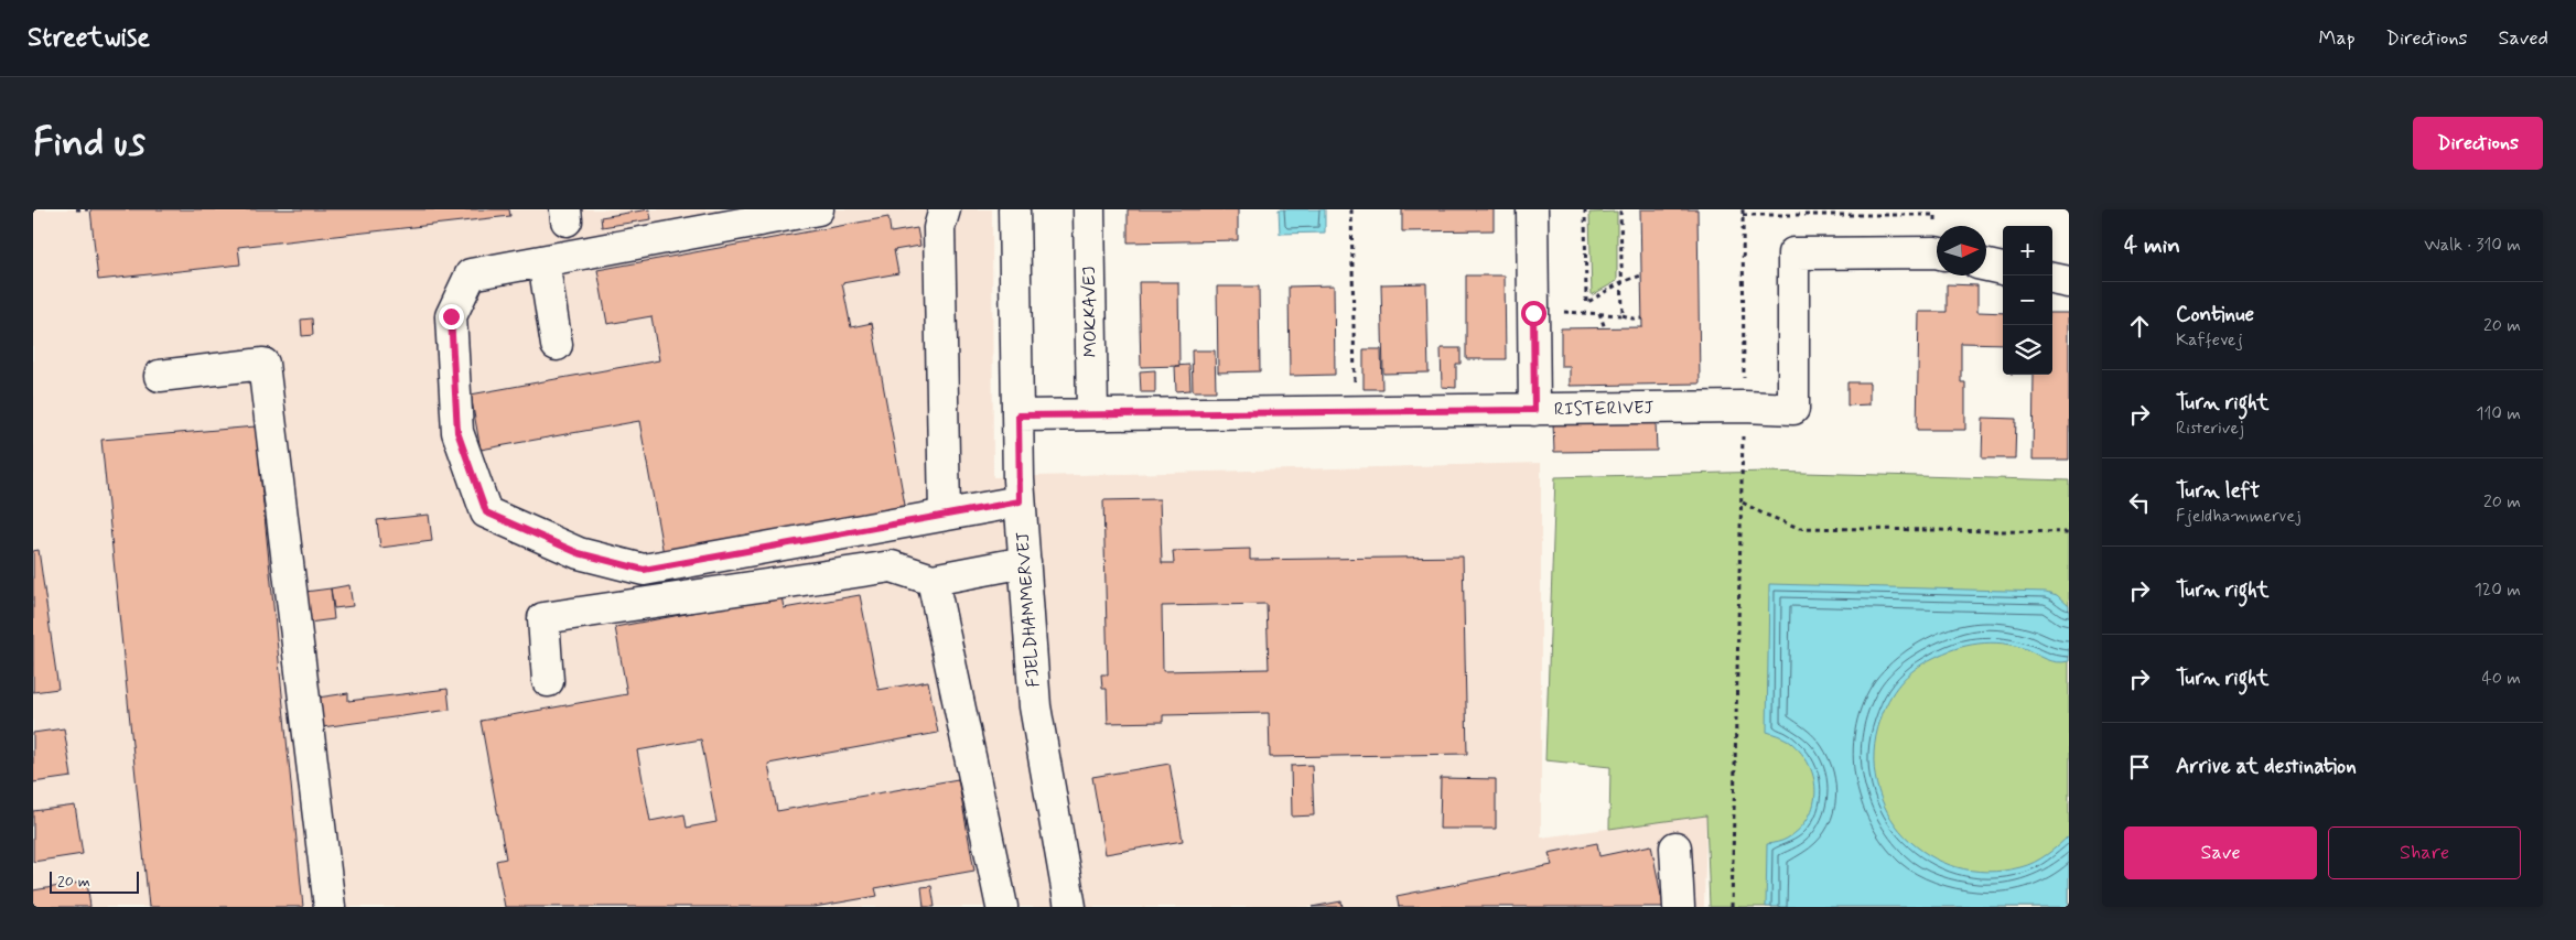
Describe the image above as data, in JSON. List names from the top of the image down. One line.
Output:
{"streets":{"street":["MOKKAVEJ","RISTERIVEJ","FJELDHAMMERVEJ"]},"crossings":[["MOKKAVEJ","RISTERIVEJ"],["RISTERIVEJ","FJELDHAMMERVEJ"]],"scale_bar":"20 m","north":"right","page":{"header":"Streetwise","nav":["Map","Directions","Saved"],"buttons":["Directions",["Save","Share"]],"title":"Find us","heading":["4 min","Walk · 310 m"],"map_buttons":["+","−"],"list":[["Continue","Kaffevej","20 m"],["Turn right","Risterivej","110 m"],["Turn left","Fjeldhammervej","20 m"],["Turn right","120 m"],["Turn right","40 m"],"Arrive at destination"],"scale":"20 m"}}
